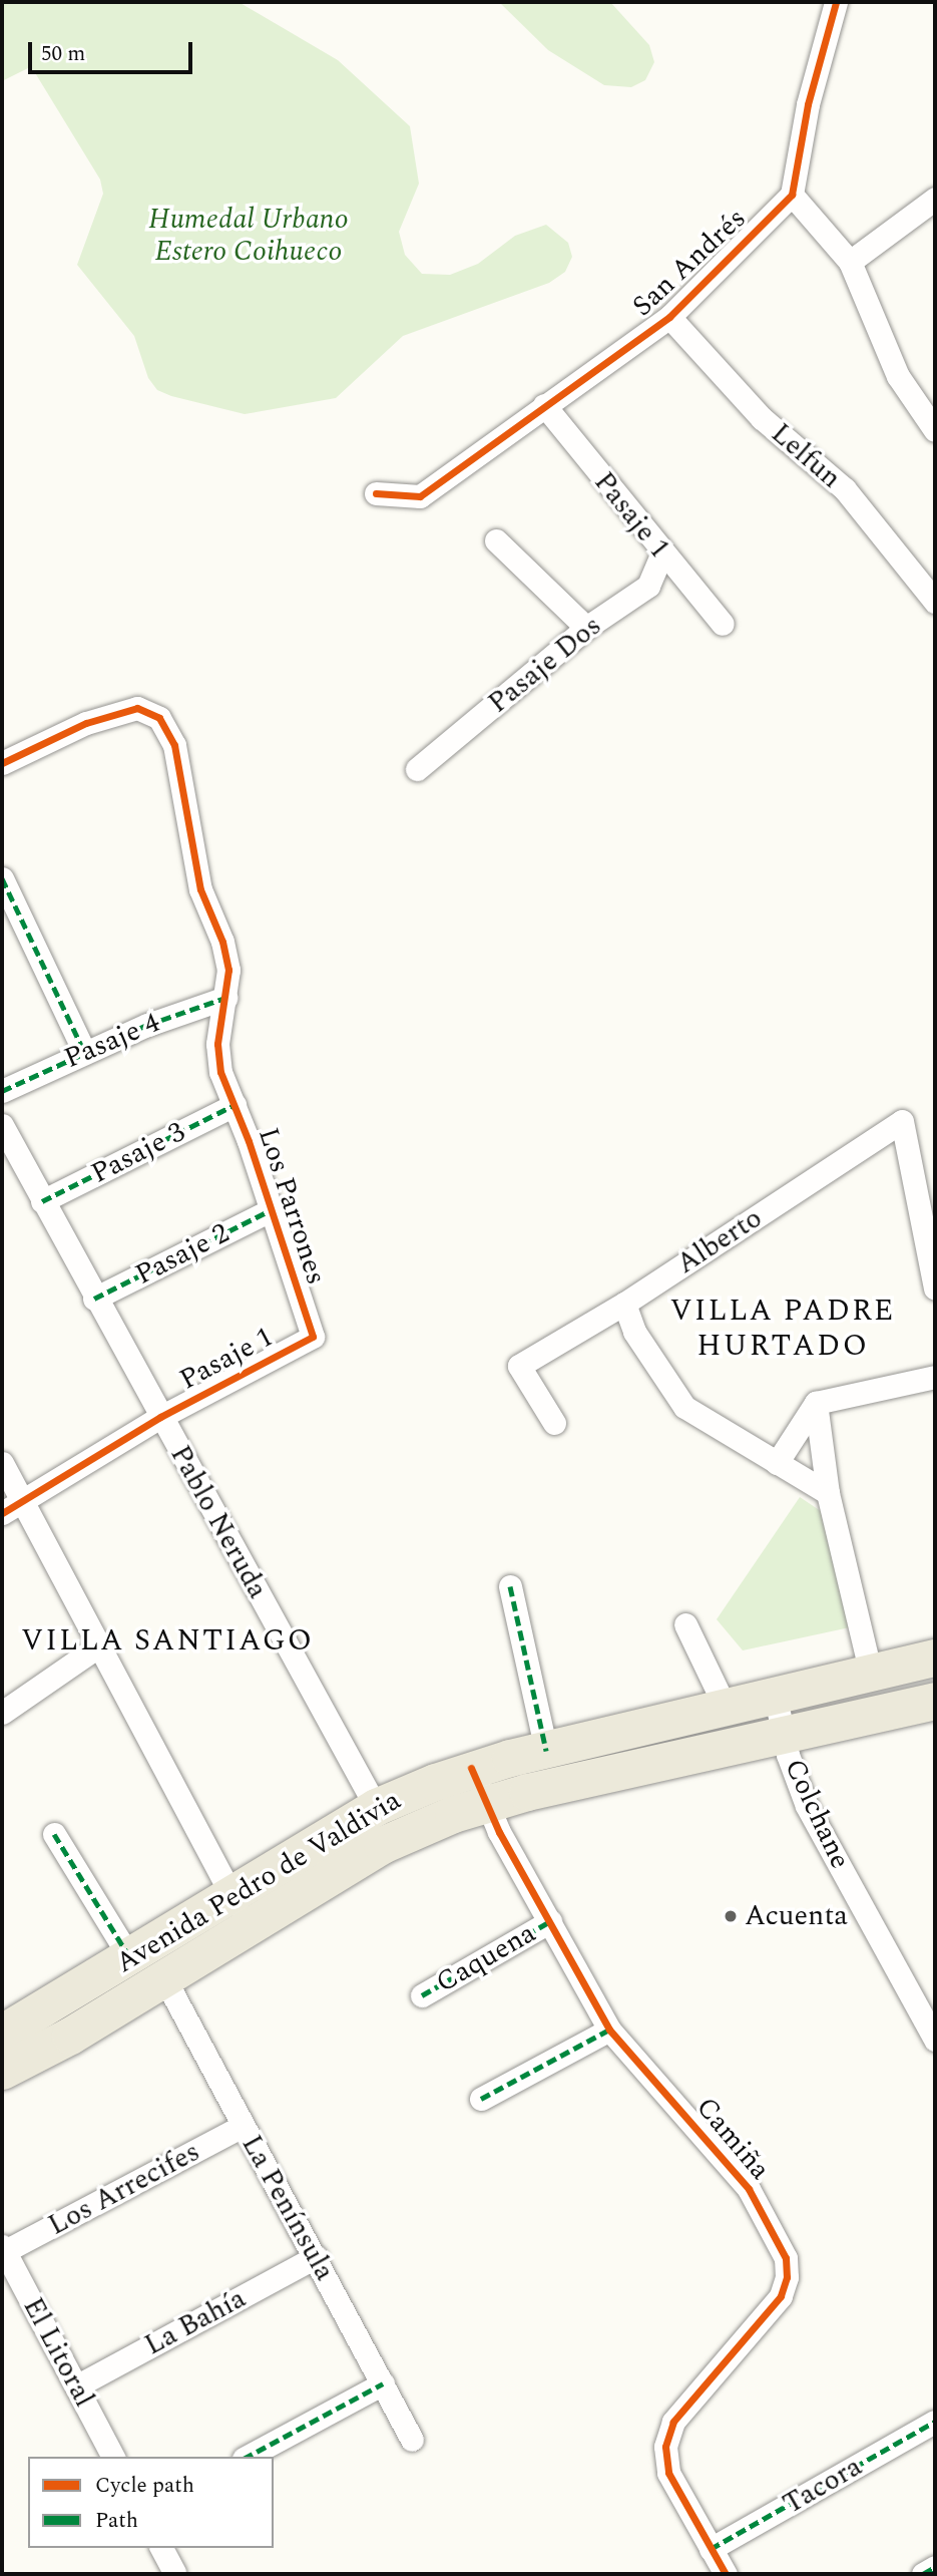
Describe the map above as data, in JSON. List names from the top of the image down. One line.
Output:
{"streets":{"main road":["Avenida Pedro de Valdivia"],"street":["San Andrés","Lelfun","Pasaje 1","Pasaje Dos","Pasaje 4","Pasaje 3","Los Parrones","Alberto","Pasaje 2","Pablo Neruda","Colchane","Caquena","Camiña","Los Arrecifes","La Península","La Bahía","El Litoral","Tacora"]},"crossings":[["San Andrés","Lelfun"],["San Andrés","Pasaje 1"],["Pasaje 1","Pasaje Dos"],["Pasaje 1","Los Parrones"],["Pasaje 1","Pablo Neruda"],["Pasaje 4","Los Parrones"],["Pasaje 3","Los Parrones"],["Pasaje 3","Pablo Neruda"],["Los Parrones","Pasaje 2"],["Pasaje 2","Pablo Neruda"],["Pablo Neruda","Avenida Pedro de Valdivia"],["Colchane","Avenida Pedro de Valdivia"],["Avenida Pedro de Valdivia","Camiña"],["Avenida Pedro de Valdivia","La Península"],["Caquena","Camiña"],["Camiña","Tacora"],["Los Arrecifes","La Península"],["Los Arrecifes","El Litoral"],["La Península","La Bahía"],["La Bahía","El Litoral"]],"districts":["VILLA PADRE HURTADO","VILLA SANTIAGO"],"parks":["Humedal Urbano Estero Coihueco"],"places":["Acuenta"],"legend":["Cycle path","Path"],"scale_bar":"50 m"}
